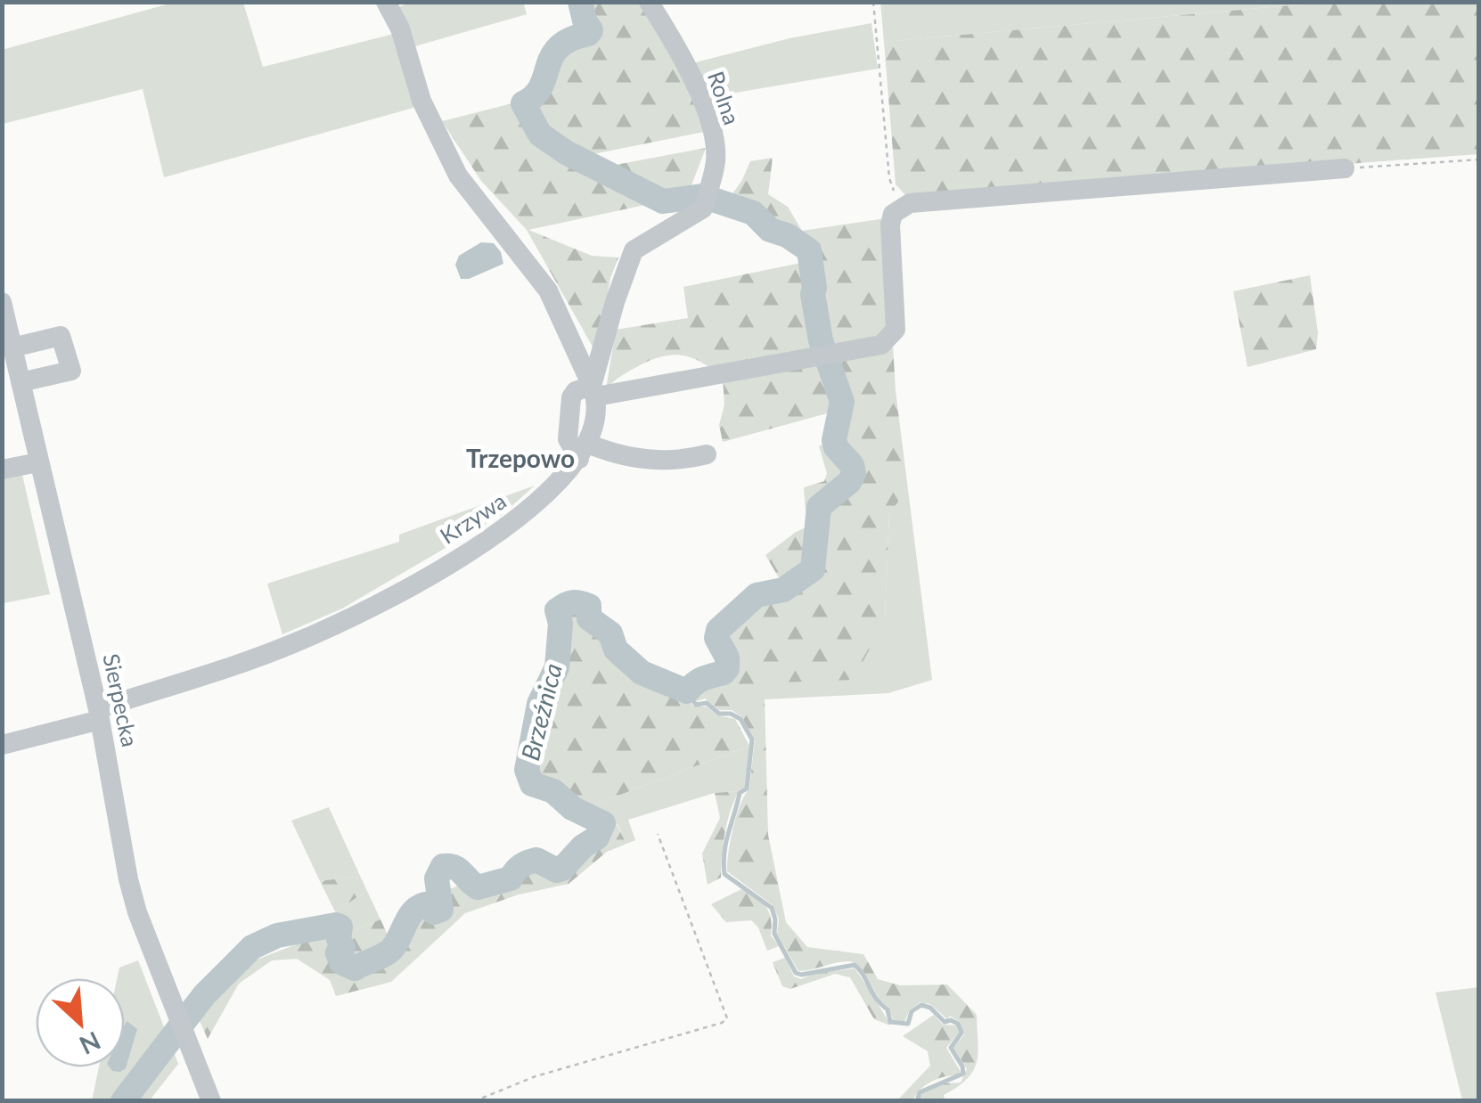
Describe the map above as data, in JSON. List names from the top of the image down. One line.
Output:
{"streets":{"street":["Rolna","Krzywa","Sierpecka"]},"crossings":[["Krzywa","Sierpecka"]],"districts":["Trzepowo"],"water":["Brzeźnica"],"north":"bottom right"}
